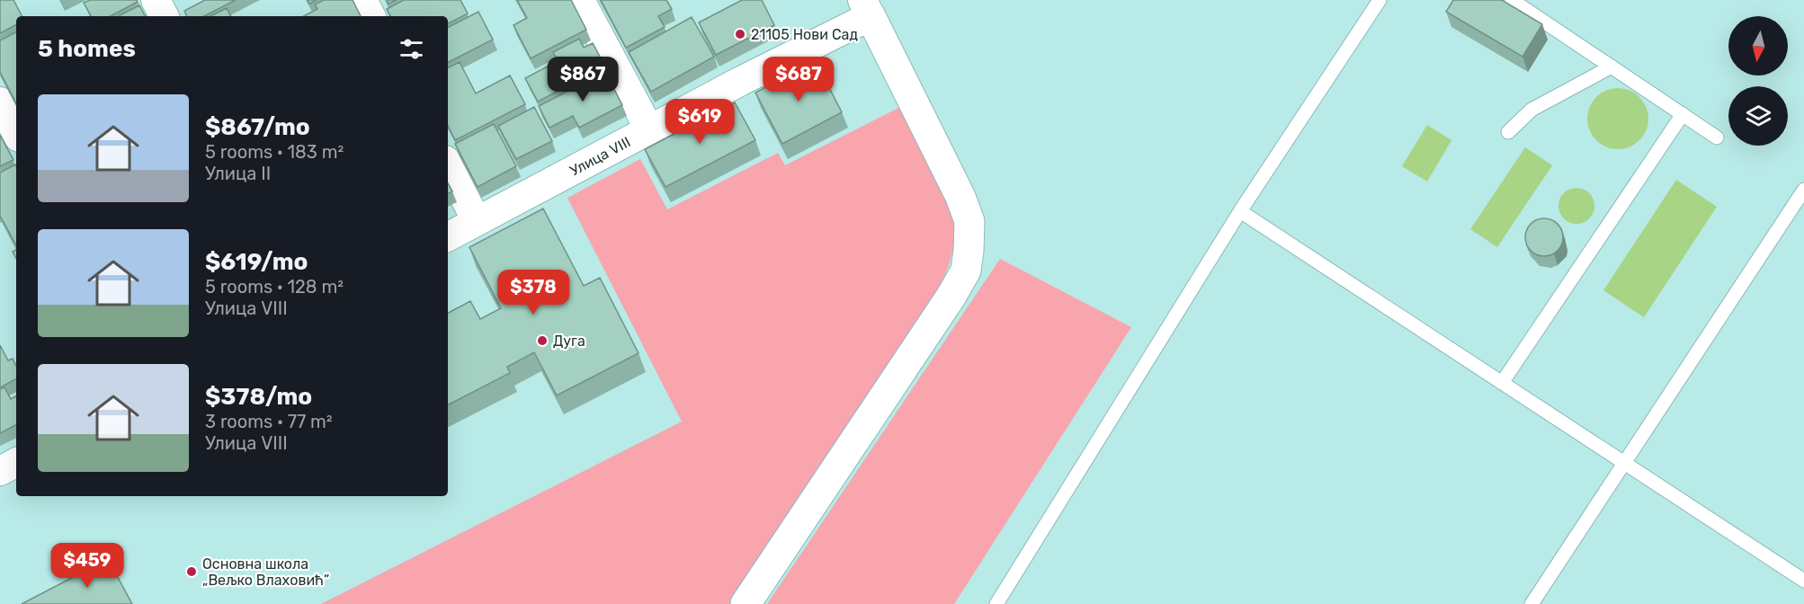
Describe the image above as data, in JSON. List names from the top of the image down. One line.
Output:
{"streets":{"street":["Улица VIII"]},"places":["21105 Нови Сад","Дуга","Основна школа „Вељко Влаховић”"],"north":"bottom","page":{"heading":"5 homes","price":["$867","$687","$619","$378","$459"],"list":[{"name":"$867/mo","note":"5 rooms · 183 m² · Улица II"},{"name":"$619/mo","note":"5 rooms · 128 m² · Улица VIII"},{"name":"$378/mo","note":"3 rooms · 77 m² · Улица VIII"}]}}
